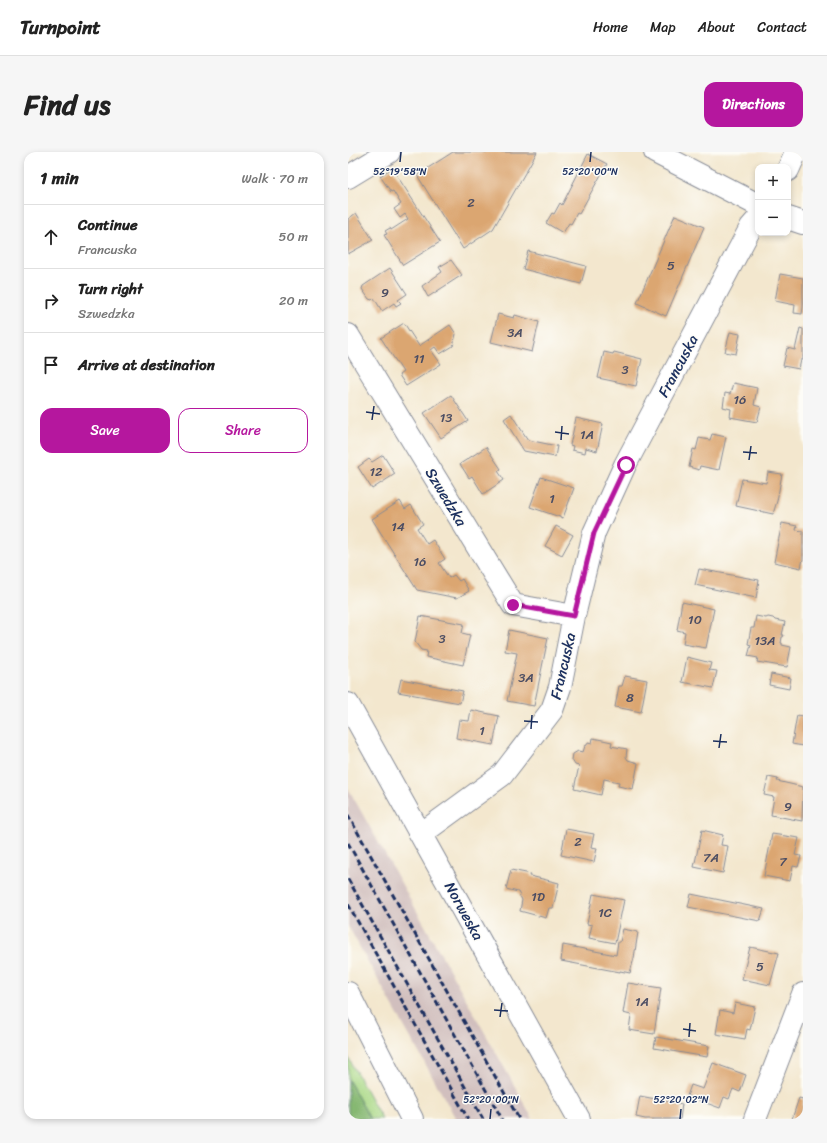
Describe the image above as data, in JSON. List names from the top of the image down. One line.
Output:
{"streets":{"street":["Francuska","Szwedzka","Norweska"]},"crossings":[["Francuska","Szwedzka"],["Francuska","Norweska"]],"house_numbers":["2","5","9","3A","11","3","16","13","1A","12","1","14","16","10","3","13A","3A","8","1","9","2","7A","7","1D","1C","5","1A"],"page":{"header":"Turnpoint","nav":["Home","Map","About","Contact"],"title":"Find us","buttons":["Directions",["Save","Share"]],"heading":["1 min","Walk · 70 m"],"map_buttons":["+","−"],"list":[["Continue","Francuska","50 m"],["Turn right","Szwedzka","20 m"],"Arrive at destination"]},"coordinates":["52°19'58\"N","52°20'00\"N","52°20'02\"N"]}
